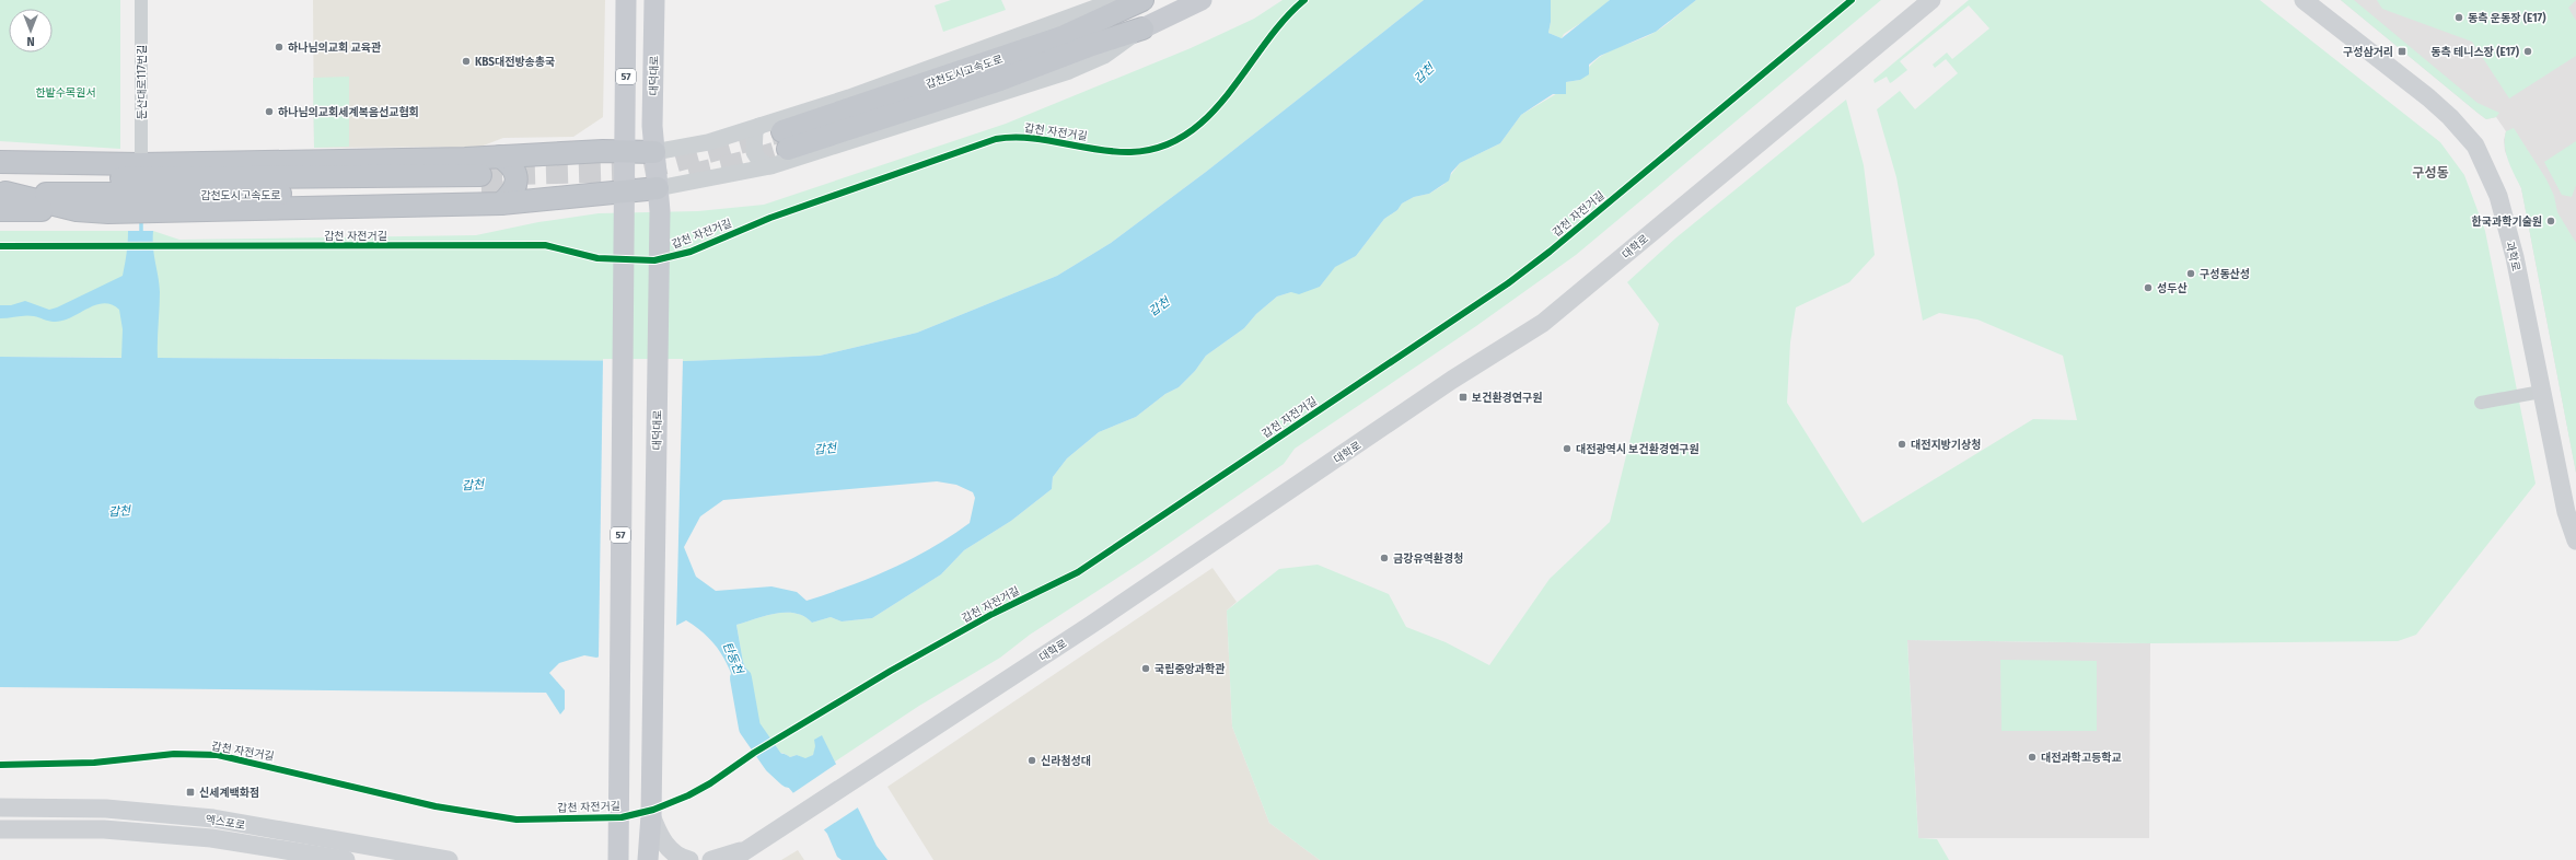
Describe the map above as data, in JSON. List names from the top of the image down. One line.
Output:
{"streets":{"highway":["갑천도시고속도로"],"main road":["대덕대로","57","대학로","과학로","엑스포로"],"street":["둔산대로117번길"],"cycle path":["갑천 자전거길"]},"districts":["구성동"],"water":["갑천","탄동천"],"parks":["한밭수목원서"],"places":{"other":["동측 운동장 (E17)","하나님의교회 교육관","동측 테니스장 (E17)","KBS대전방송총국","하나님의교회세계복음선교협회","한국과학기술원","구성동산성","성두산","대전지방기상청","대전광역시 보건환경연구원","금강유역환경청","국립중앙과학관","대전과학고등학교","신라첨성대"],"transit":["구성삼거리","보건환경연구원","신세계백화점"]},"north":"bottom"}
